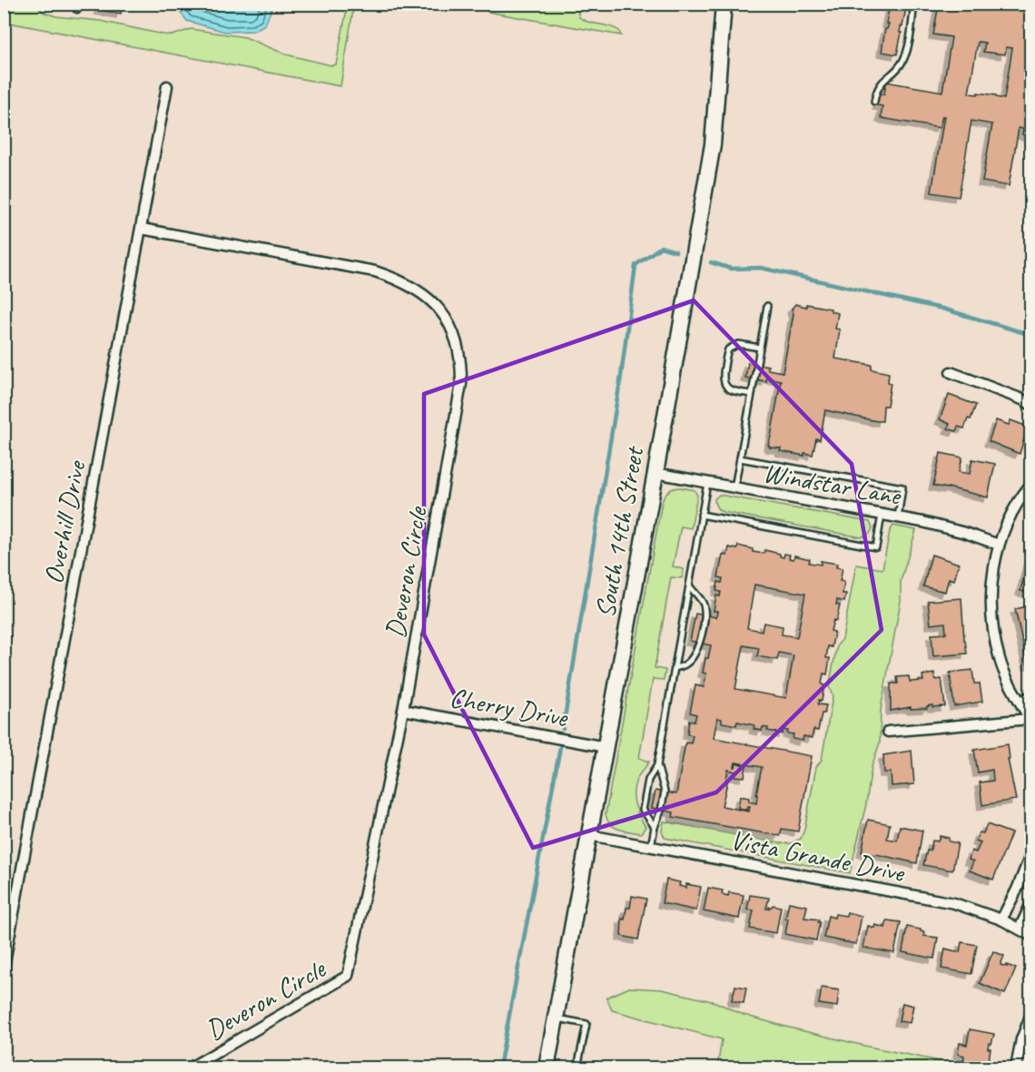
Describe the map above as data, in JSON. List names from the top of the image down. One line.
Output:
{"streets":{"main road":["South 14th Street"],"street":["Windstar Lane","Overhill Drive","Deveron Circle","Cherry Drive","Vista Grande Drive"]},"crossings":[["Windstar Lane","South 14th Street"],["Overhill Drive","Deveron Circle"],["South 14th Street","Cherry Drive"],["South 14th Street","Vista Grande Drive"],["Deveron Circle","Cherry Drive"]]}
